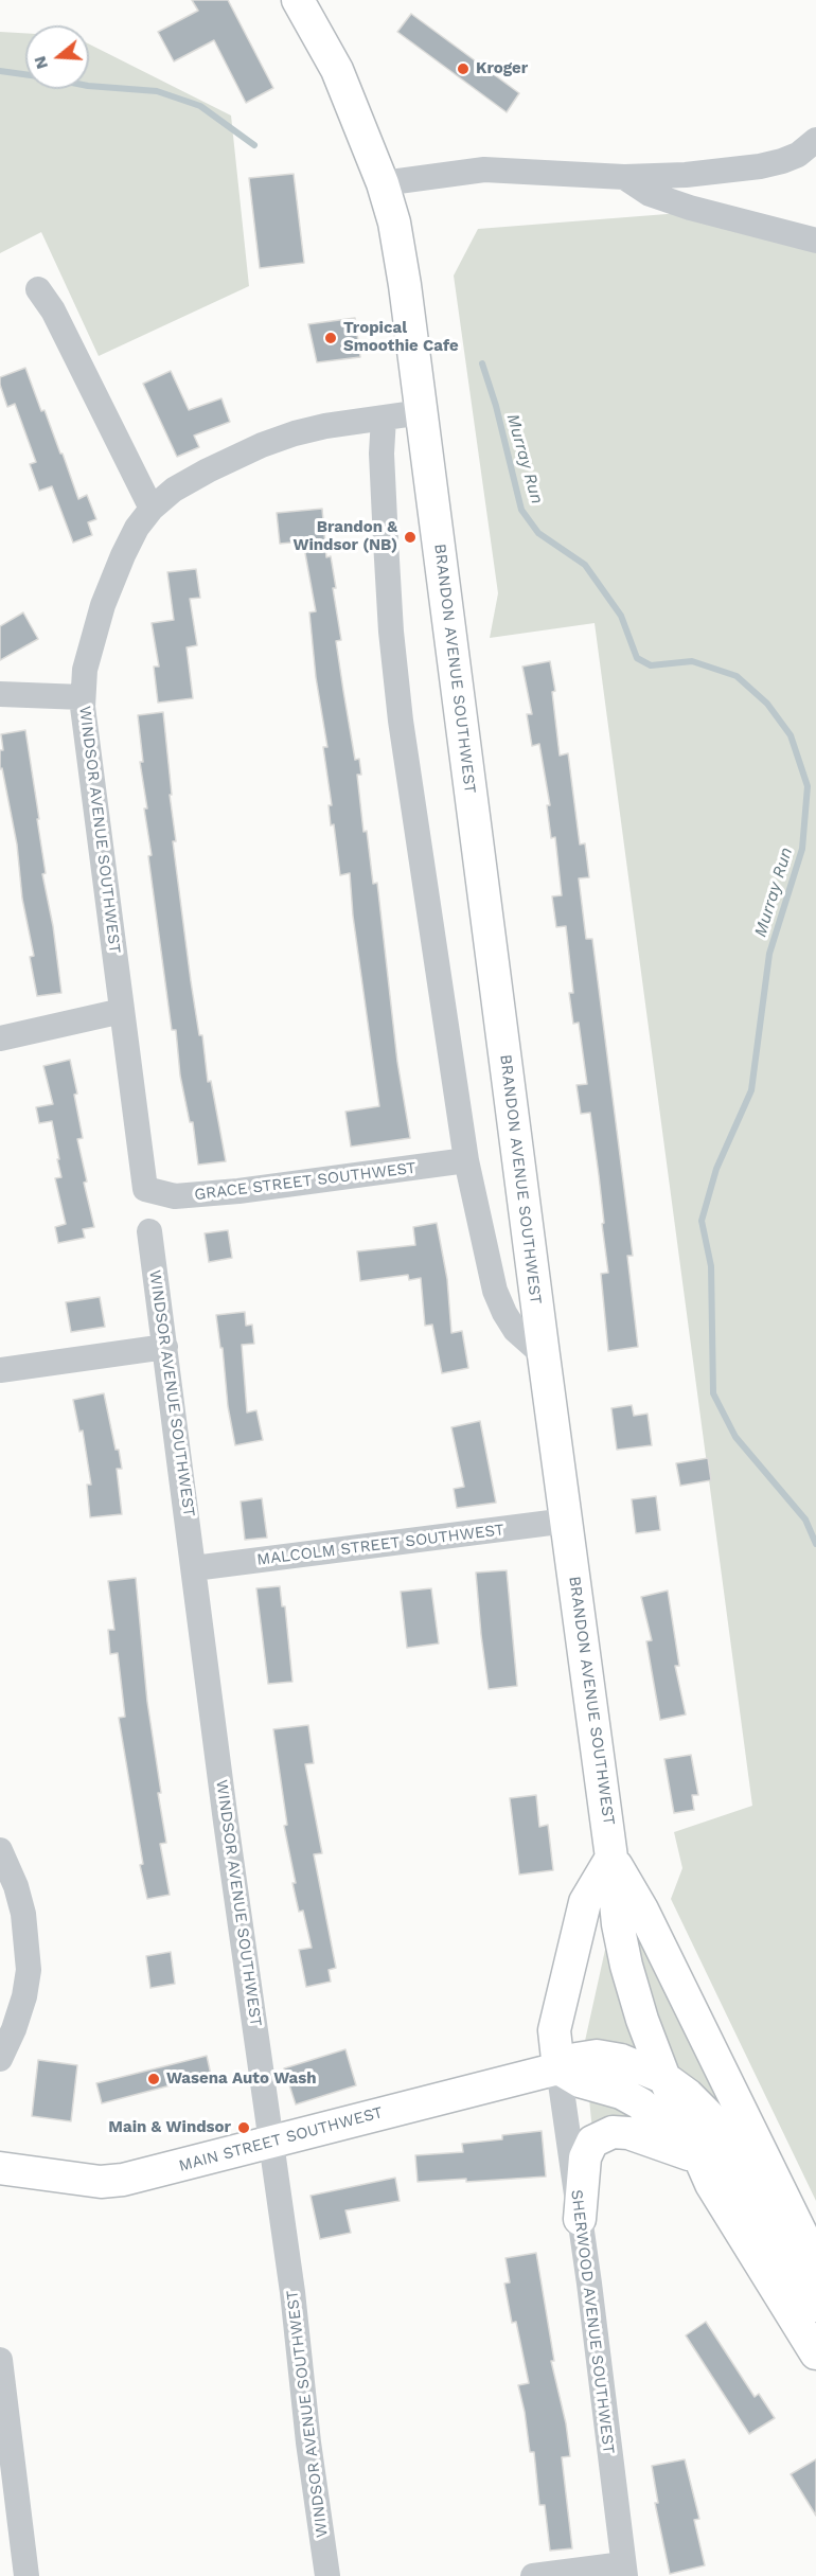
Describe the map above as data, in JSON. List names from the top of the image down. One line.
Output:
{"streets":{"main road":["BRANDON AVENUE SOUTHWEST","MAIN STREET SOUTHWEST"],"street":["WINDSOR AVENUE SOUTHWEST","GRACE STREET SOUTHWEST","MALCOLM STREET SOUTHWEST","SHERWOOD AVENUE SOUTHWEST"]},"crossings":[["BRANDON AVENUE SOUTHWEST","WINDSOR AVENUE SOUTHWEST"],["BRANDON AVENUE SOUTHWEST","GRACE STREET SOUTHWEST"],["BRANDON AVENUE SOUTHWEST","MALCOLM STREET SOUTHWEST"],["WINDSOR AVENUE SOUTHWEST","GRACE STREET SOUTHWEST"],["WINDSOR AVENUE SOUTHWEST","MALCOLM STREET SOUTHWEST"],["WINDSOR AVENUE SOUTHWEST","MAIN STREET SOUTHWEST"],["MAIN STREET SOUTHWEST","SHERWOOD AVENUE SOUTHWEST"]],"water":["Murray Run"],"places":["Kroger","Tropical Smoothie Cafe","Brandon & Windsor (NB)","Wasena Auto Wash","Main & Windsor"],"north":"left"}
